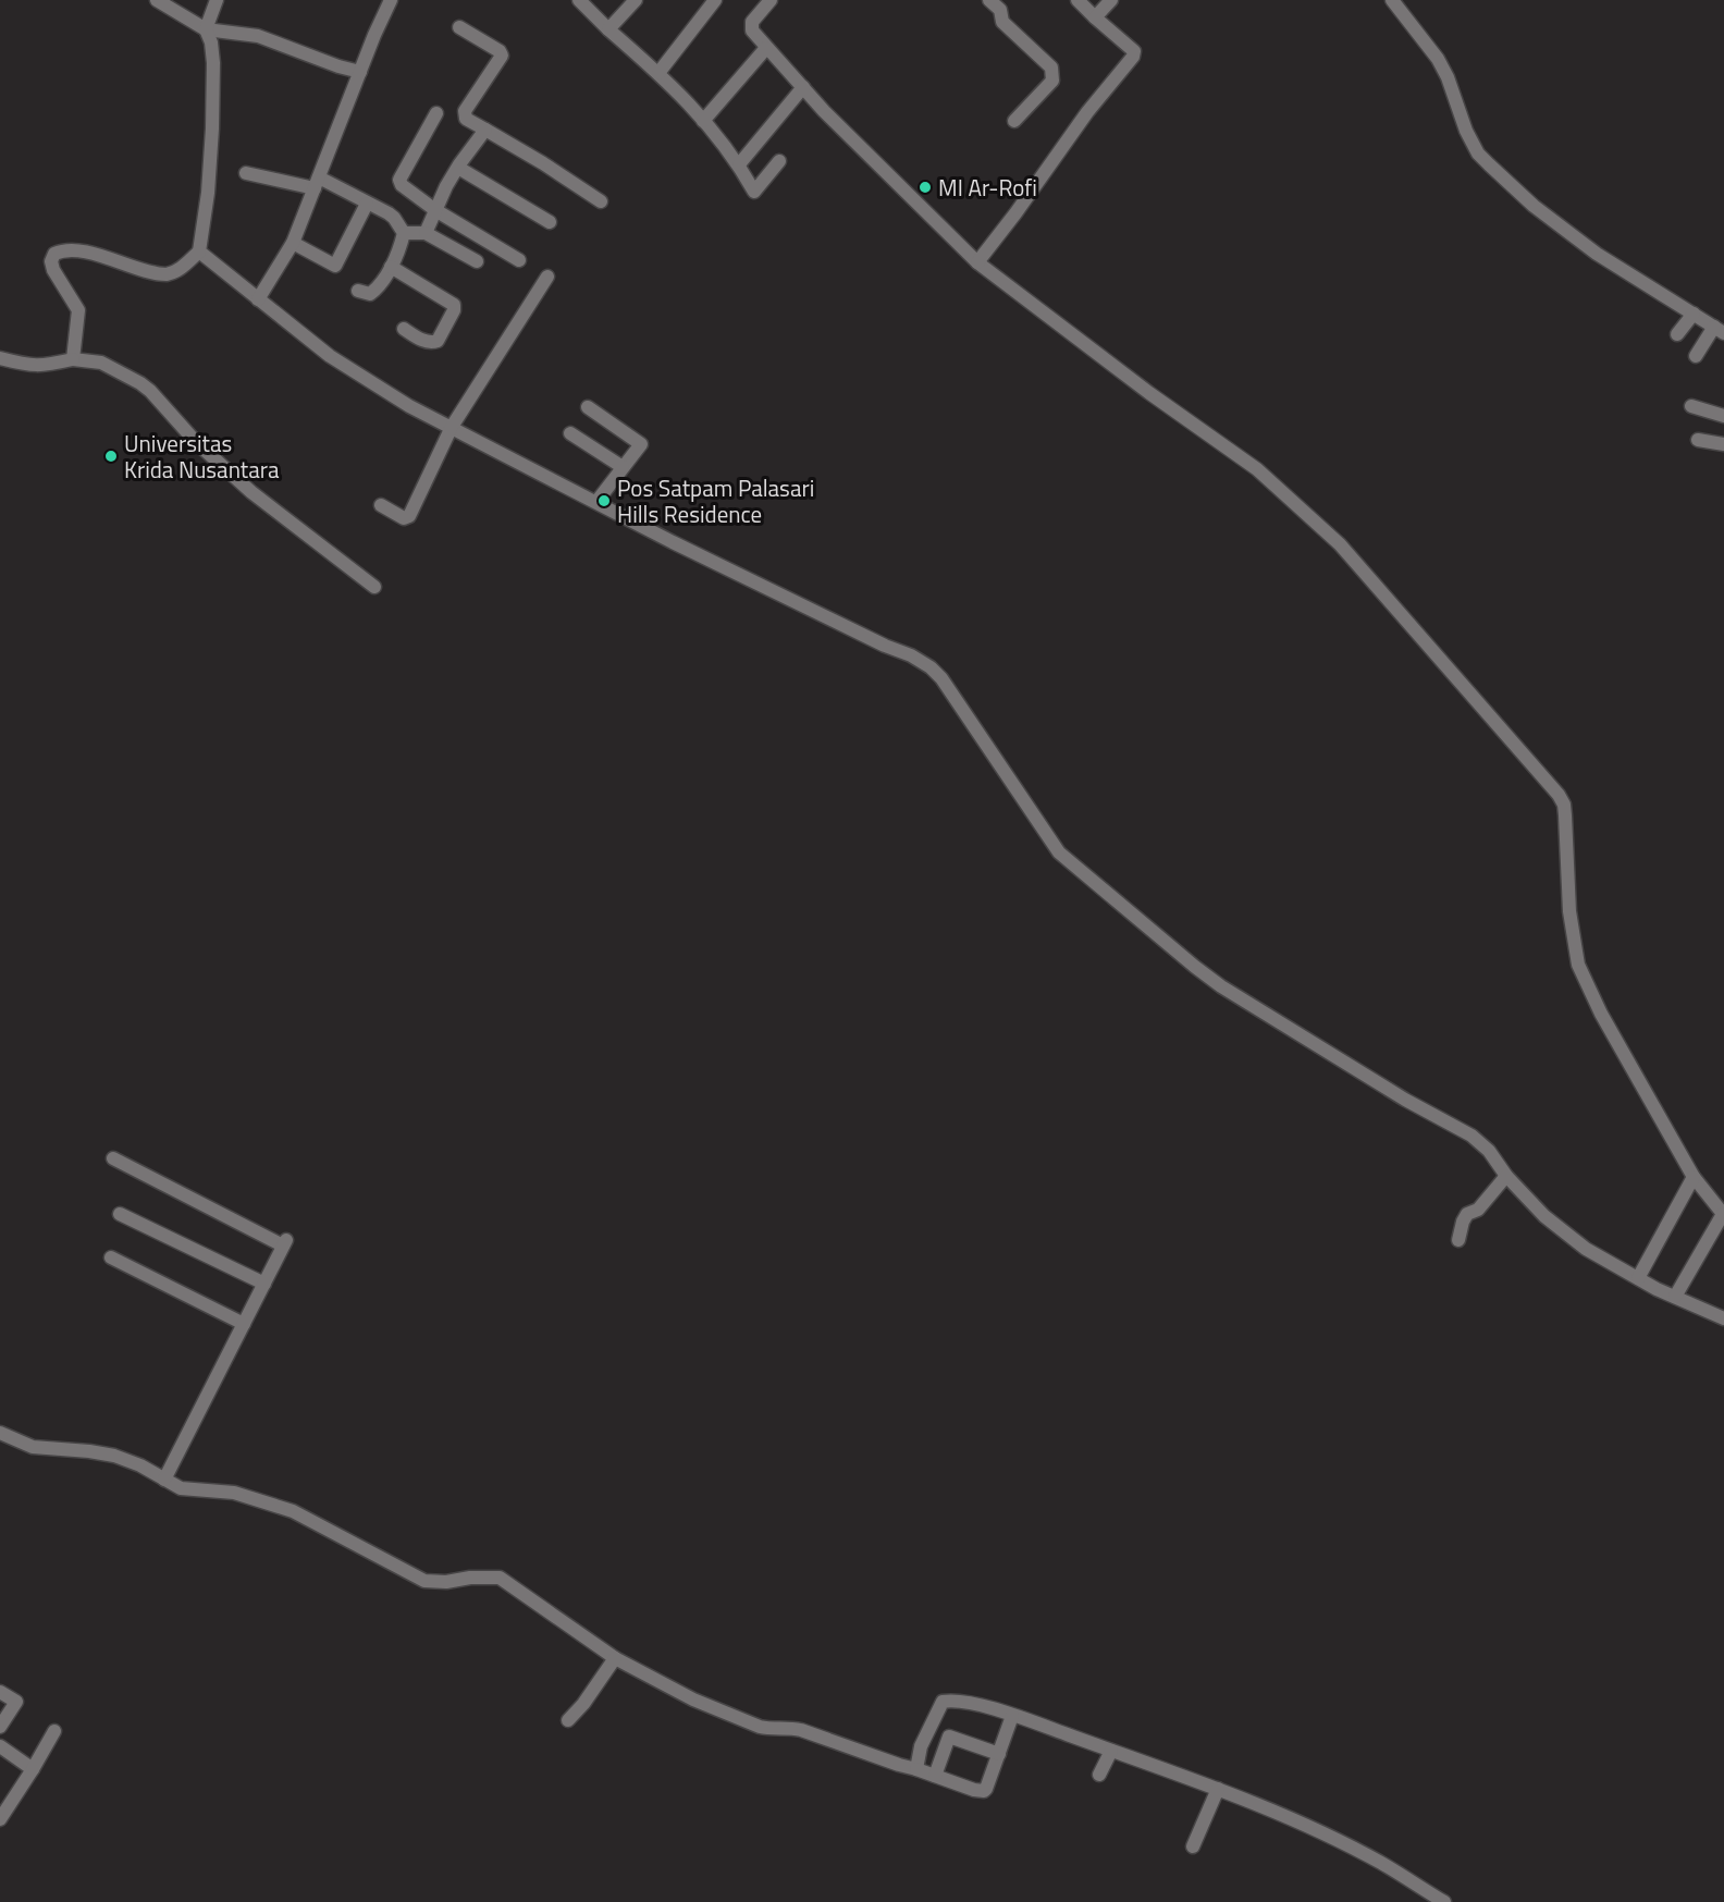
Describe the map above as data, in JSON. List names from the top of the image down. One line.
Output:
{"places":["MI Ar-Rofi","Universitas Krida Nusantara","Pos Satpam Palasari Hills Residence"]}
